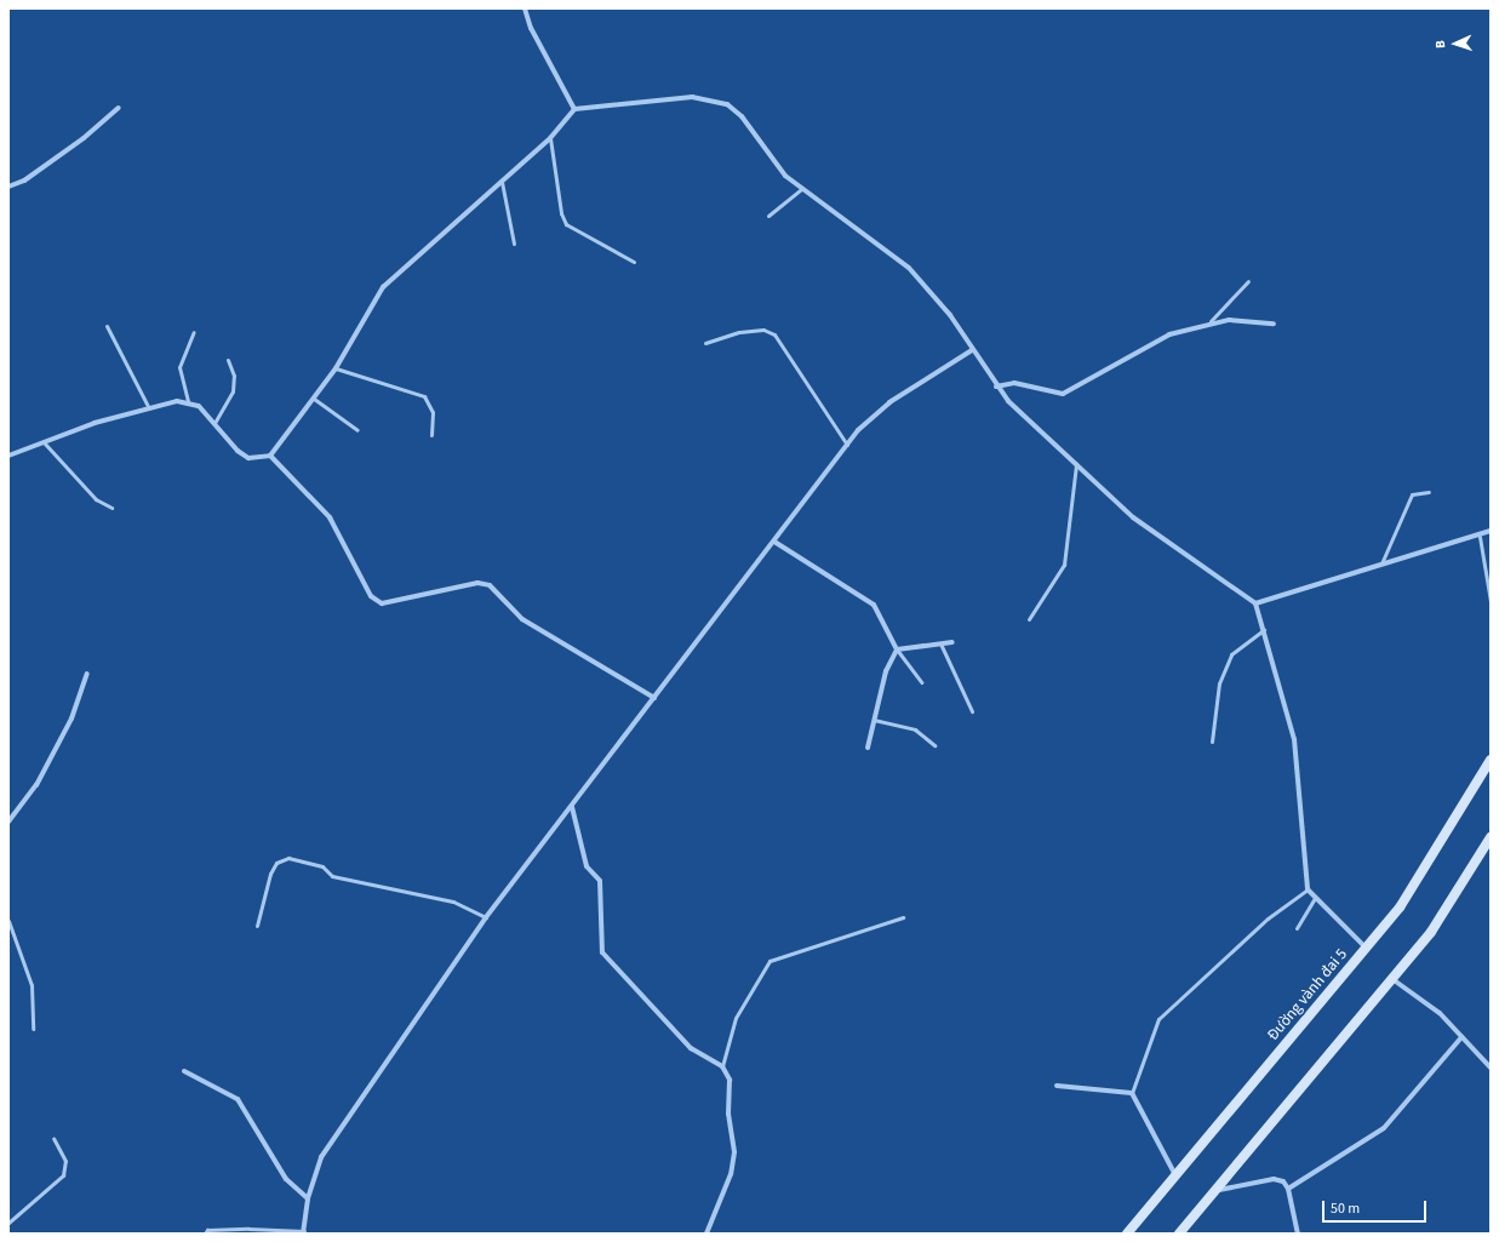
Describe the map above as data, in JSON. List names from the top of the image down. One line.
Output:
{"streets":{"main road":["Đường vành đai 5"]},"scale_bar":"50 m","north":"left"}
